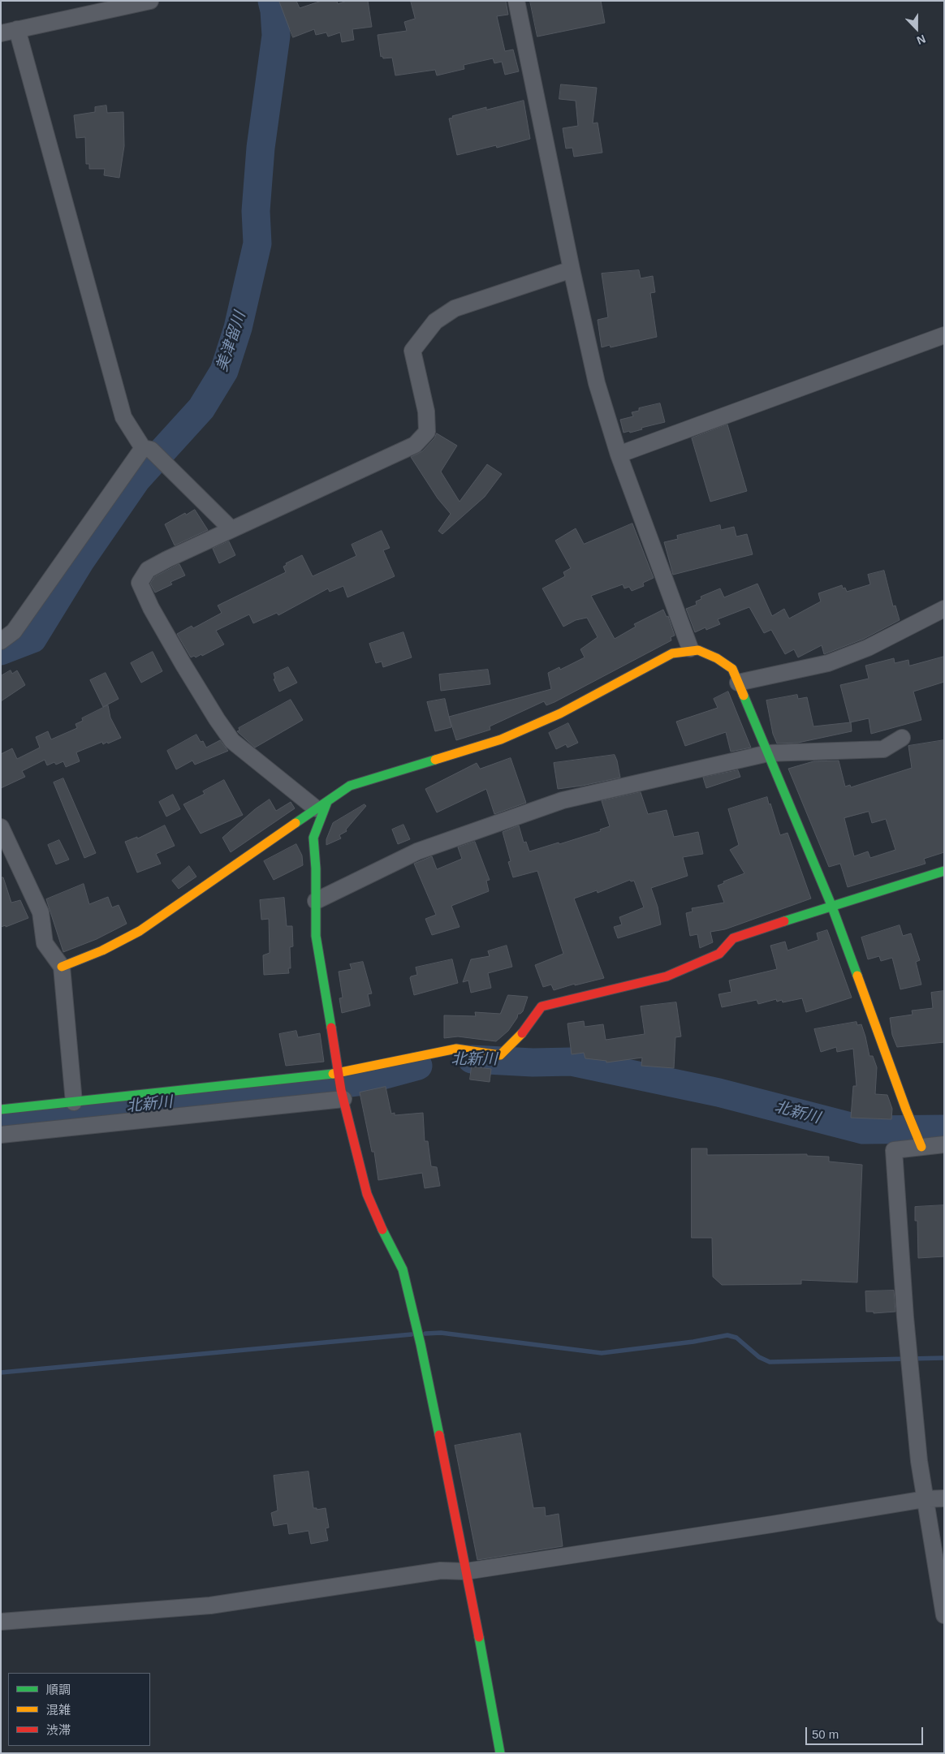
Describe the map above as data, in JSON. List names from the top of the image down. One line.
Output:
{"water":["美津留川","北新川"],"legend":["順調","混雑","渋滞"],"scale_bar":"50 m","north":"bottom"}
